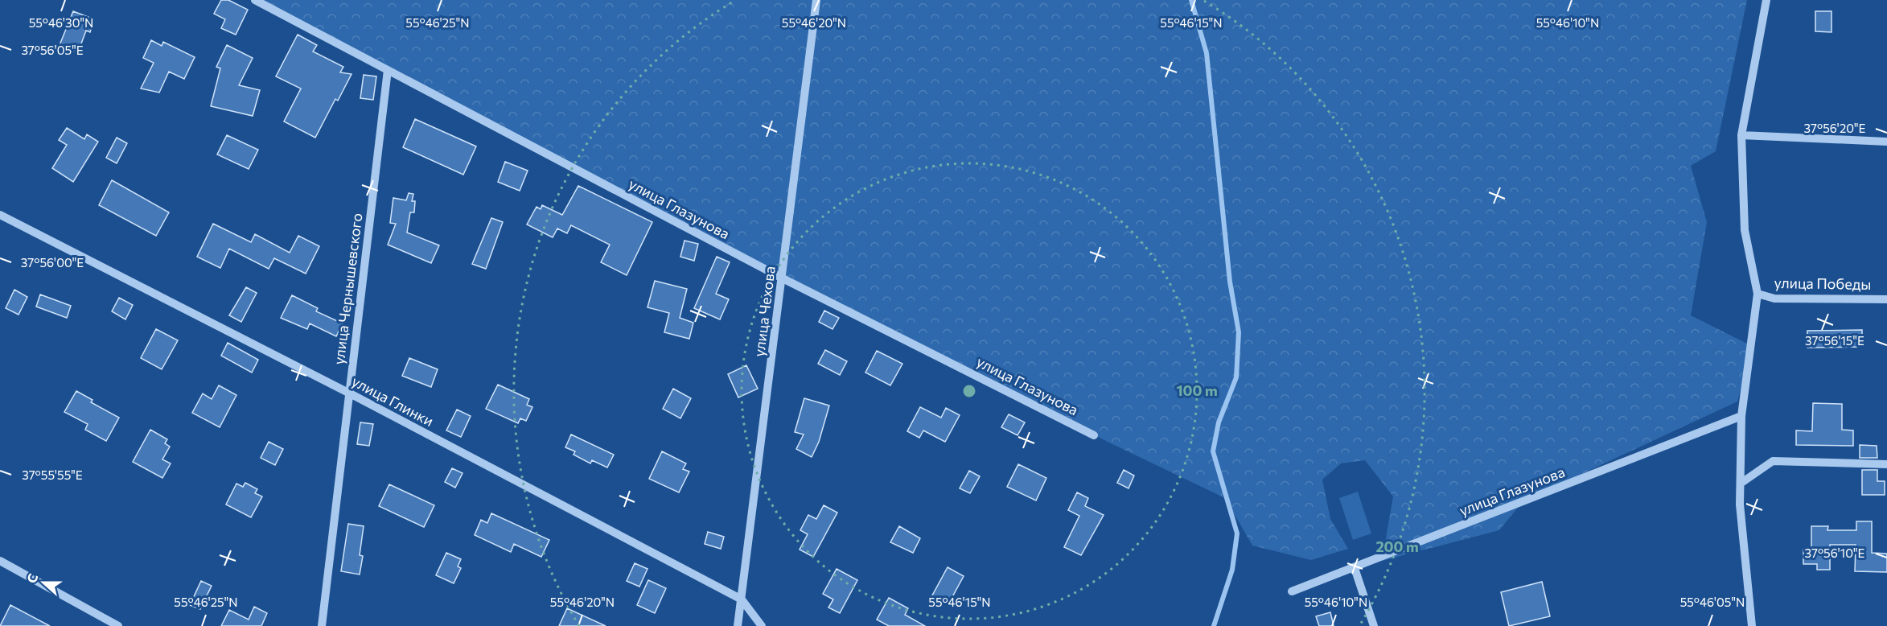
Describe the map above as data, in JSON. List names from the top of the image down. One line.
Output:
{"streets":{"street":["улица Глазунова","улица Победы","улица Чернышевского","улица Чехова","улица Глинки"]},"crossings":[["улица Глазунова","улица Чернышевского"],["улица Глазунова","улица Чехова"],["улица Чернышевского","улица Глинки"],["улица Чехова","улица Глинки"]],"north":"left","coordinates":["55°46'30\"N","55°46'25\"N","55°46'20\"N","55°46'15\"N","55°46'10\"N","37°56'05\"E","37°56'20\"E","37°56'00\"E","37°56'15\"E","37°55'55\"E","37°56'10\"E","55°46'05\"N"],"rings":["100 m","200 m"]}
